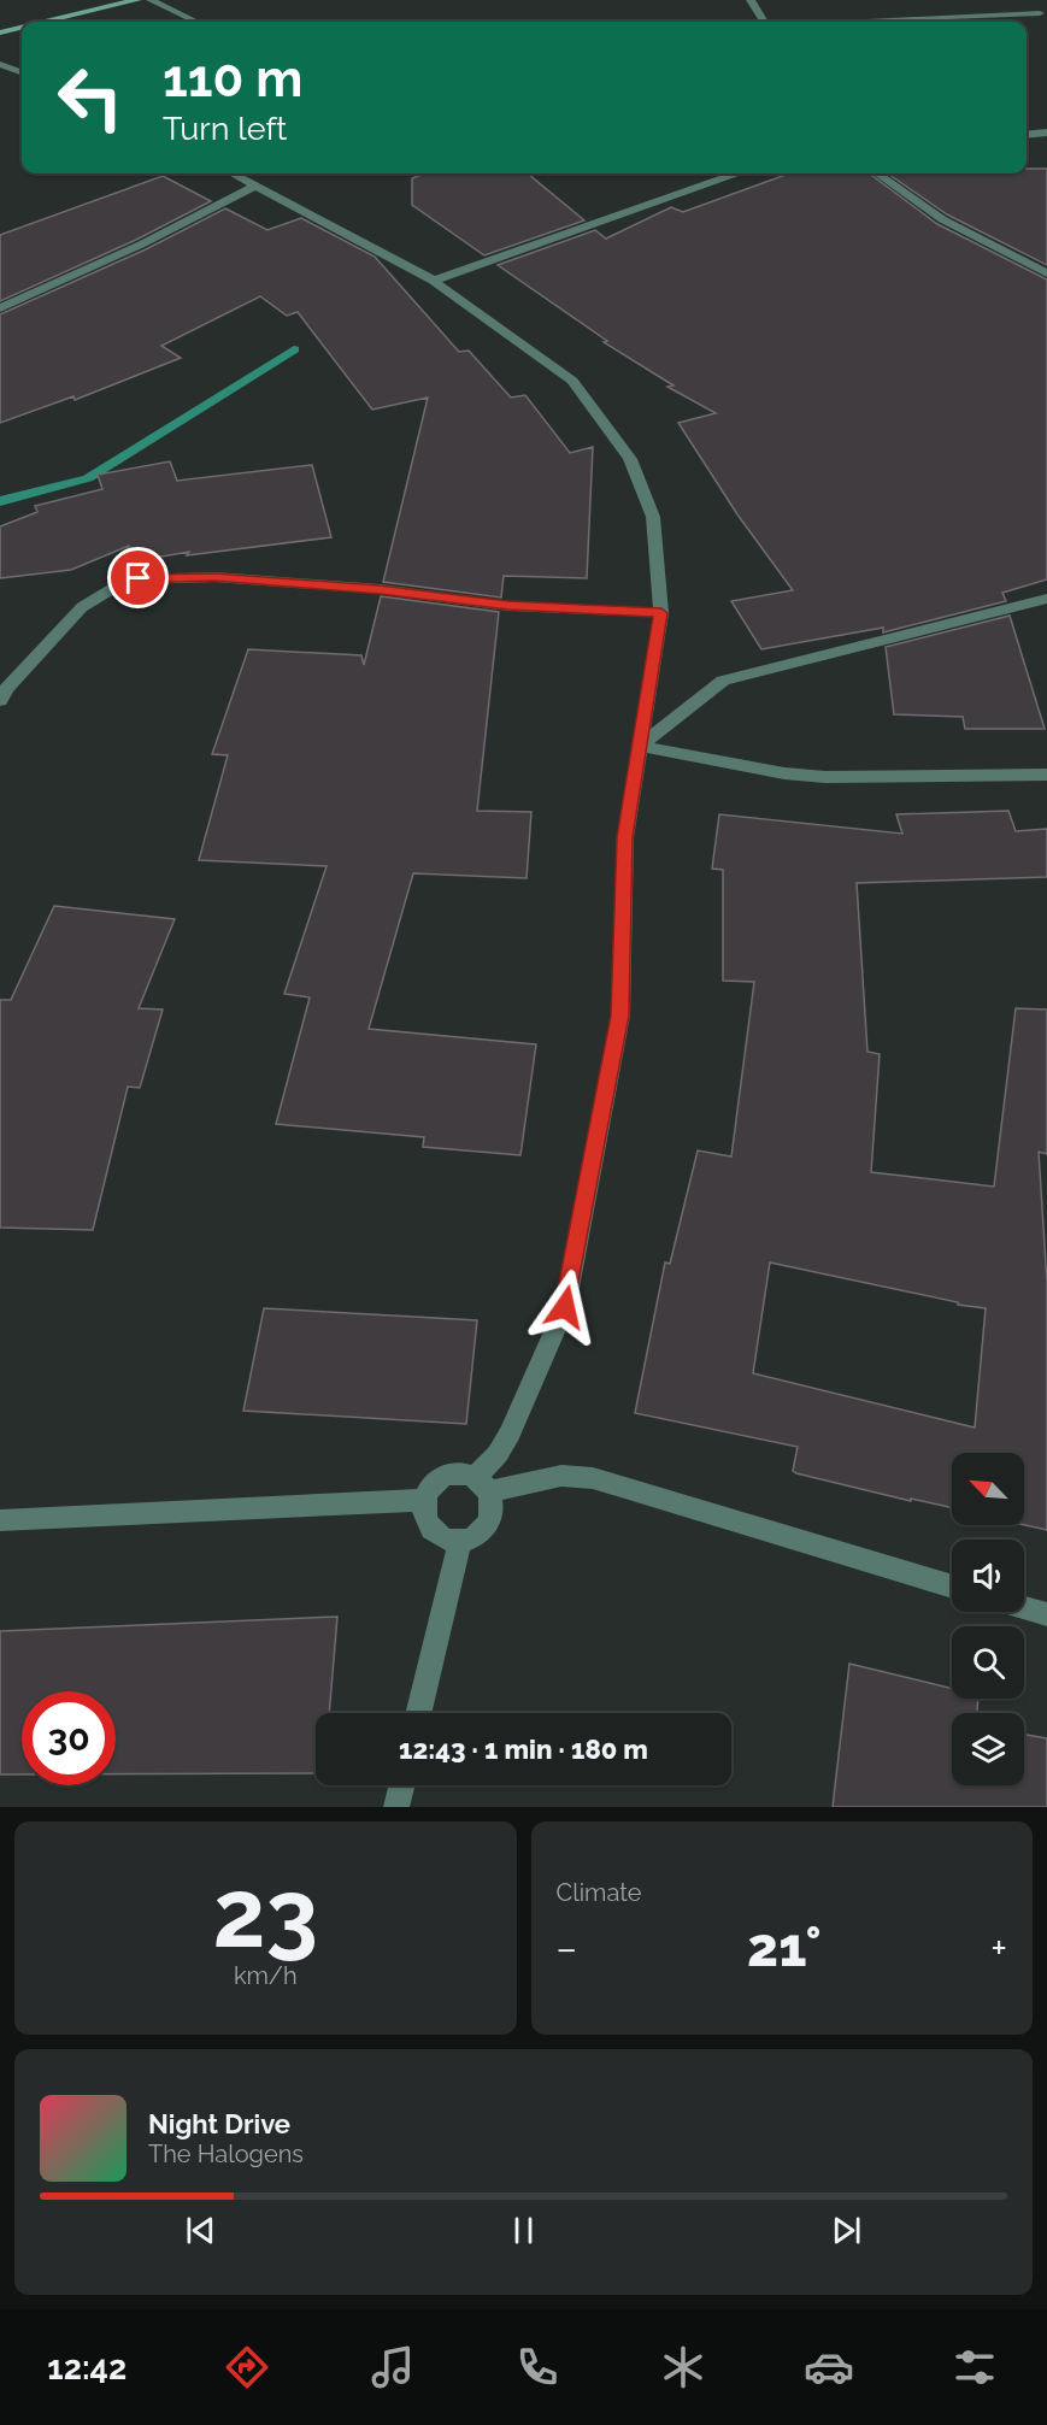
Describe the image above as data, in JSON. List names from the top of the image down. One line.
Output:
{"north":"top left","page":{"turn":["110 m","Turn left"],"limit":"30","trip":"12:43 · 1 min · 180 m","tile":[["23","km/h"],"Climate"],"heat":["−","21°","+"],"song":["Night Drive","The Halogens"],"tabs":"12:42"}}
